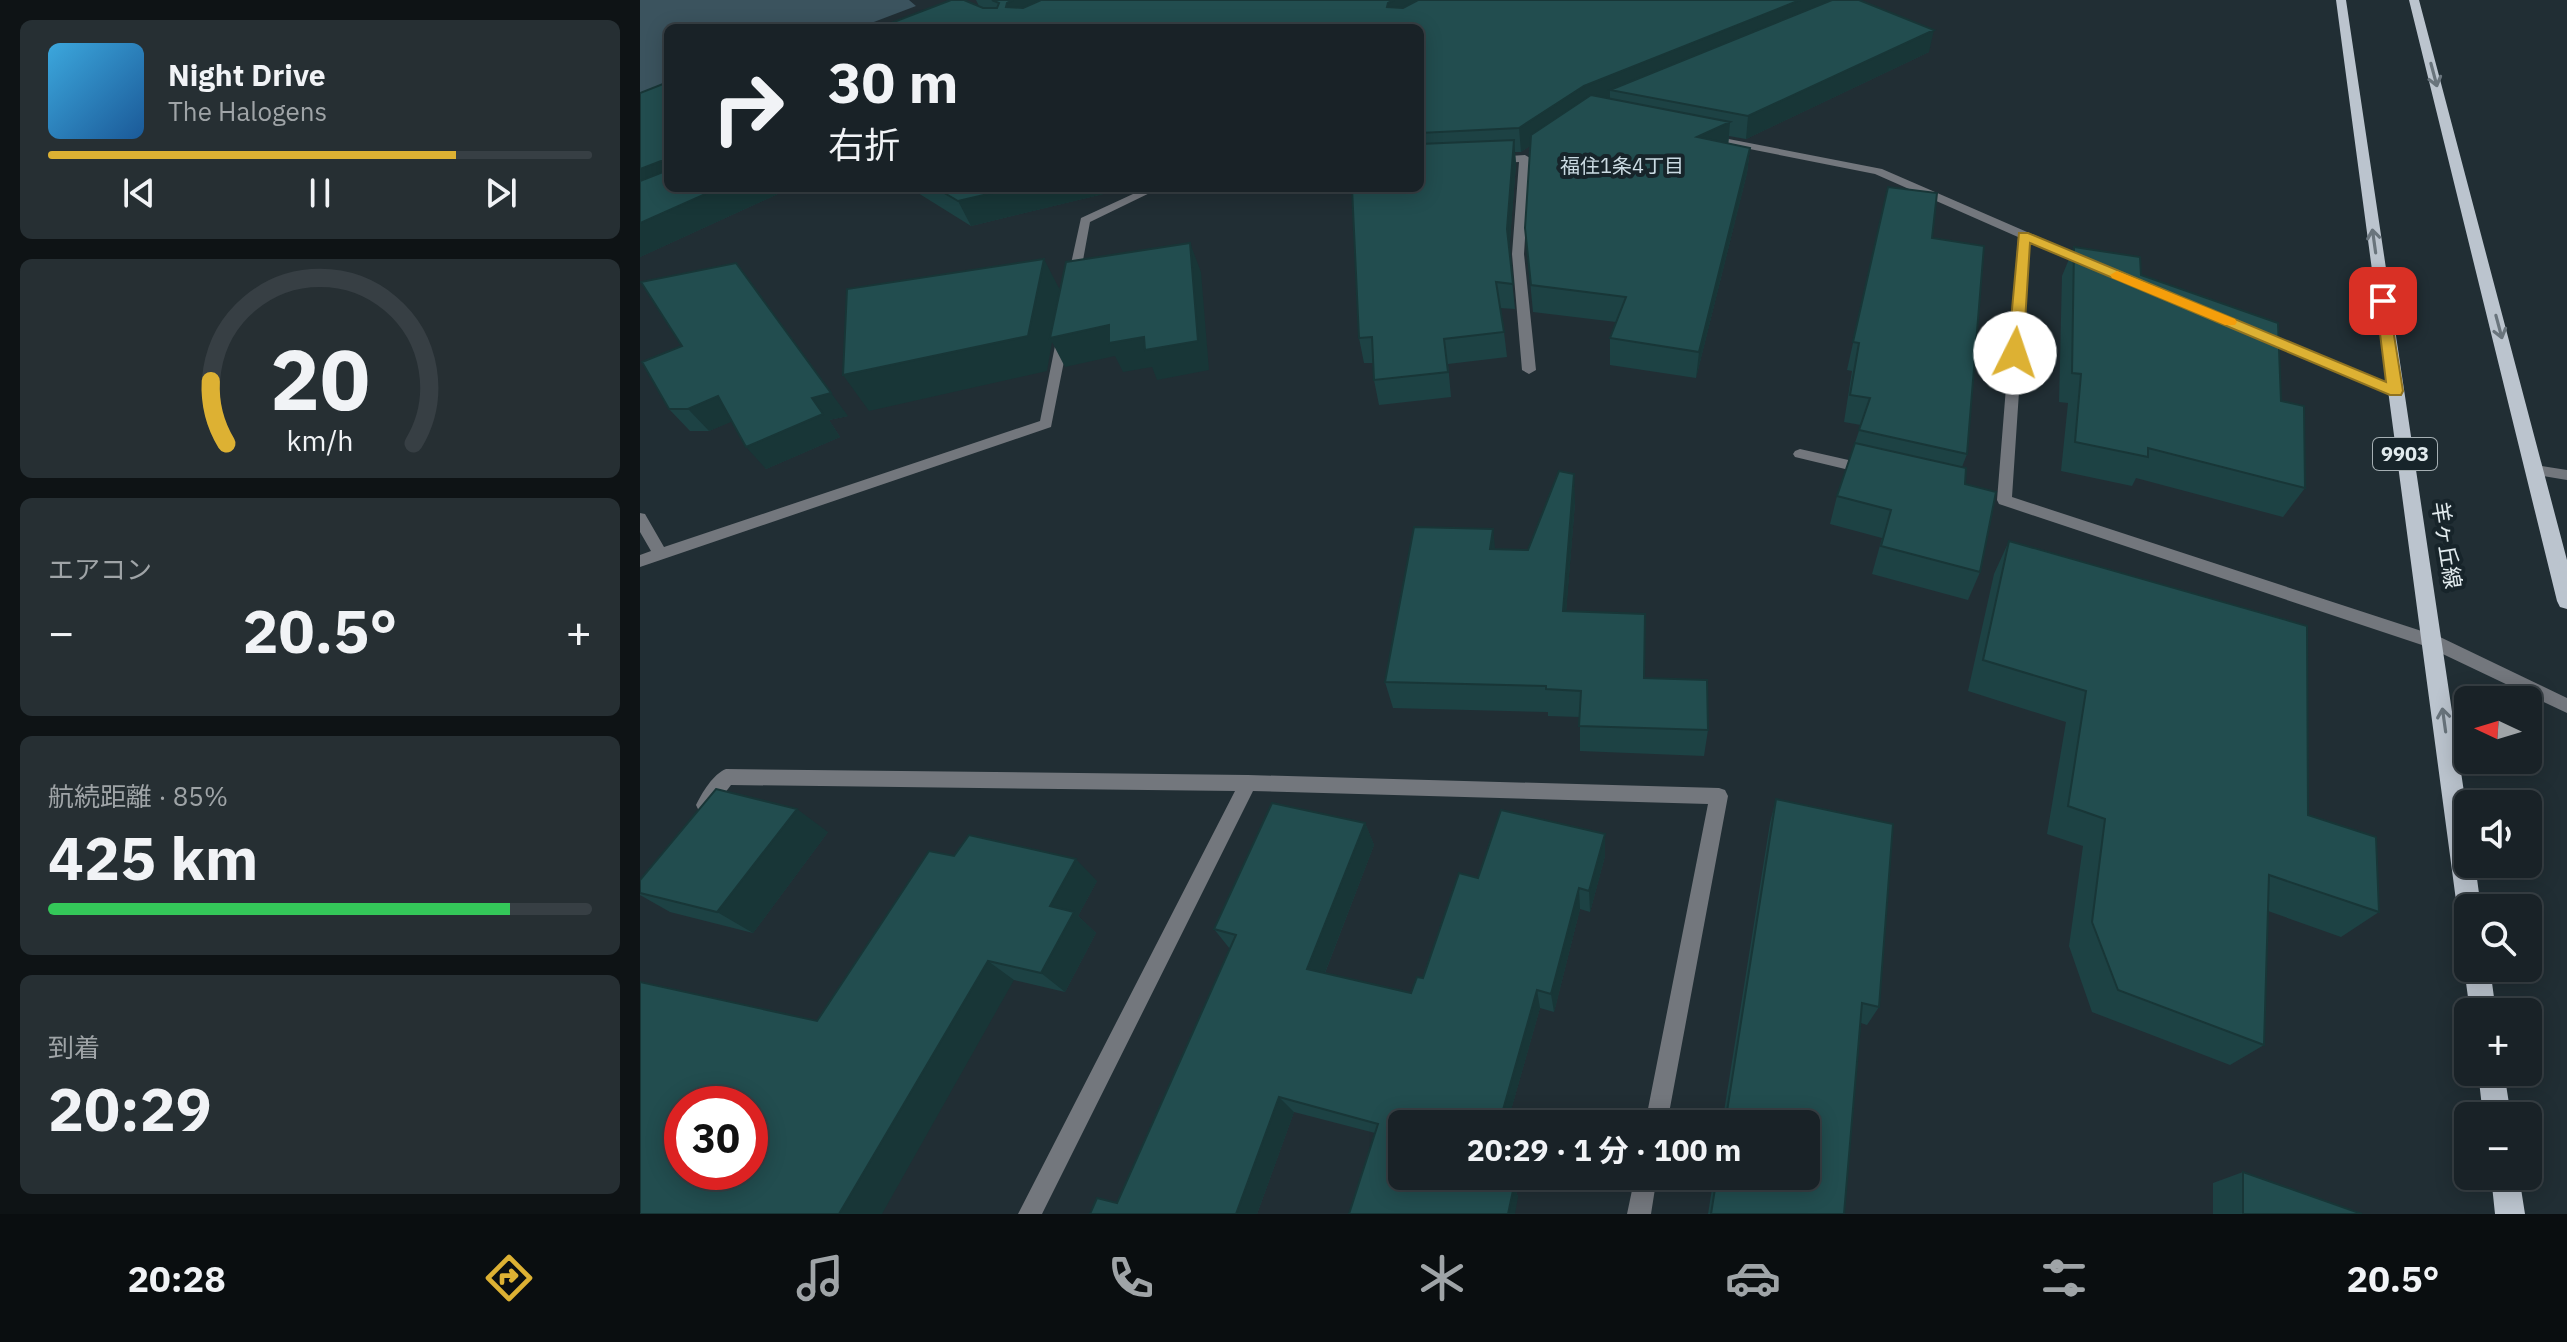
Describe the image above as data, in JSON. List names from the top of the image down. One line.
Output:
{"streets":{"main road":["9903","羊ヶ丘線"]},"districts":["福住1条4丁目"],"north":"left","page":{"turn":["30 m","右折"],"song":["Night Drive","The Halogens"],"tile":["エアコン",["航続距離 · 85%","425 km"],["到着","20:29"]],"heat":["−","20.5°","+"],"map_buttons":["+","−"],"limit":"30","trip":"20:29 · 1 分 · 100 m","tabs":["20:28","20.5°"],"gauge":["20","km/h"]}}
